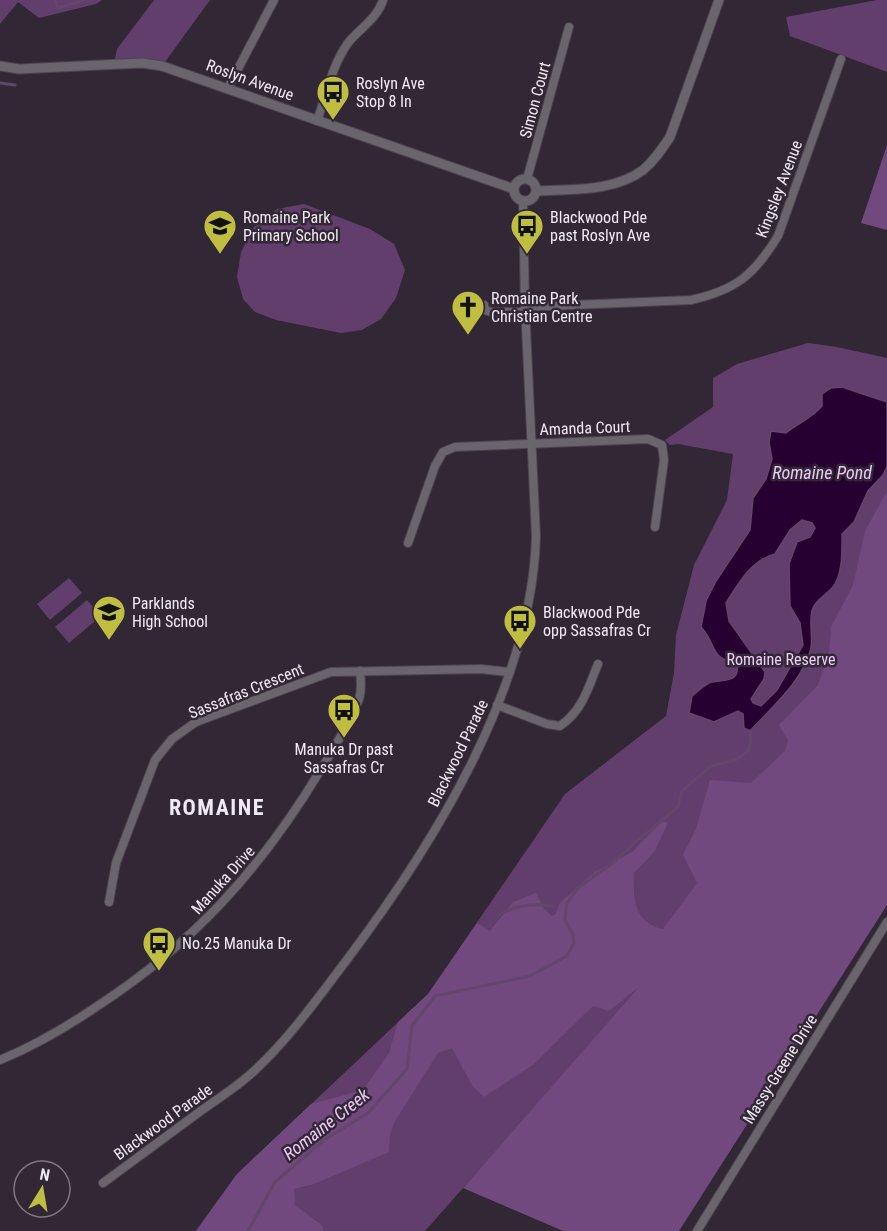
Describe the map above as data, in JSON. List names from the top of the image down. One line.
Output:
{"streets":{"street":["Roslyn Avenue","Simon Court","Kingsley Avenue","Amanda Court","Sassafras Crescent","Blackwood Parade","Manuka Drive","Massy-Greene Drive"]},"crossings":[["Roslyn Avenue","Simon Court"],["Roslyn Avenue","Blackwood Parade"],["Simon Court","Blackwood Parade"],["Kingsley Avenue","Blackwood Parade"],["Amanda Court","Blackwood Parade"],["Sassafras Crescent","Blackwood Parade"],["Sassafras Crescent","Manuka Drive"]],"districts":["ROMAINE"],"water":["Romaine Pond","Romaine Creek"],"parks":["Romaine Reserve"],"places":{"bus stop":["Roslyn Ave Stop 8 In","Blackwood Pde past Roslyn Ave","Blackwood Pde opp Sassafras Cr","Manuka Dr past Sassafras Cr","No.25 Manuka Dr"],"school or university":["Romaine Park Primary School","Parklands High School"],"church":["Romaine Park Christian Centre"]},"north":"top"}
